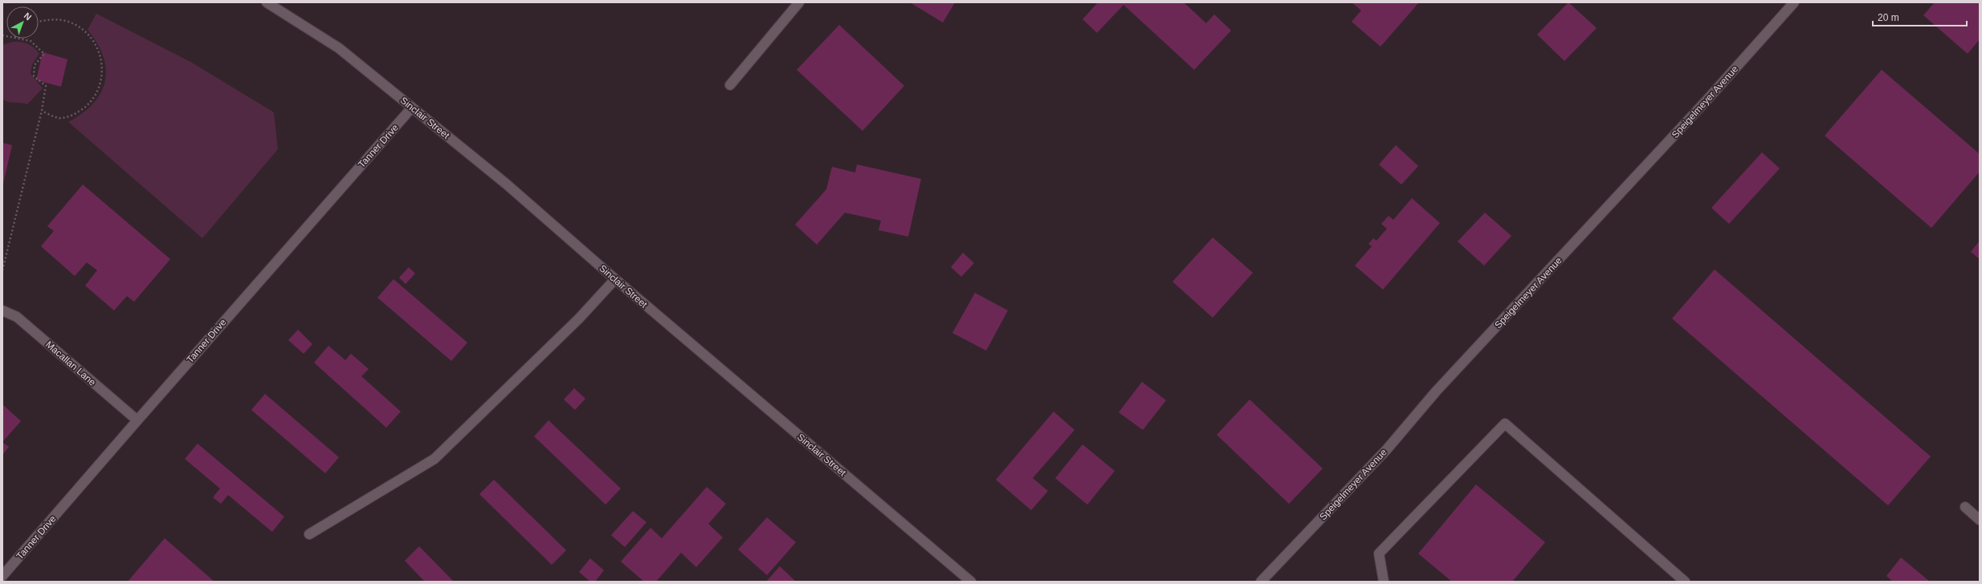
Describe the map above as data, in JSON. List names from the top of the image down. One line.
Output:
{"streets":{"street":["Speigelmeyer Avenue","Sinclair Street","Tanner Drive","Macallan Lane"]},"crossings":[["Sinclair Street","Tanner Drive"],["Tanner Drive","Macallan Lane"]],"scale_bar":"20 m","north":"top right"}
